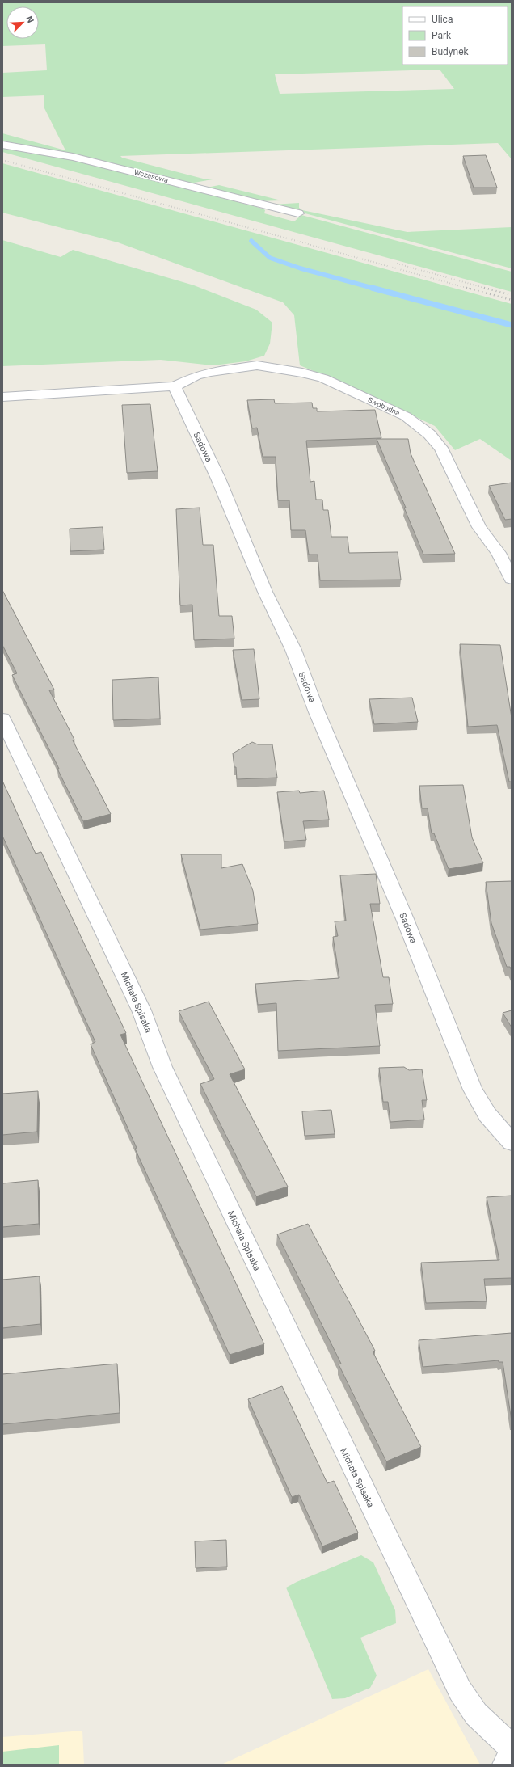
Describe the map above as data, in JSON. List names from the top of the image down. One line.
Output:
{"streets":{"street":["Wczasowa","Swobodna","Sadowa","Michała Spisaka"]},"crossings":[["Swobodna","Sadowa"]],"legend":["Ulica","Park","Budynek"],"north":"top right"}
